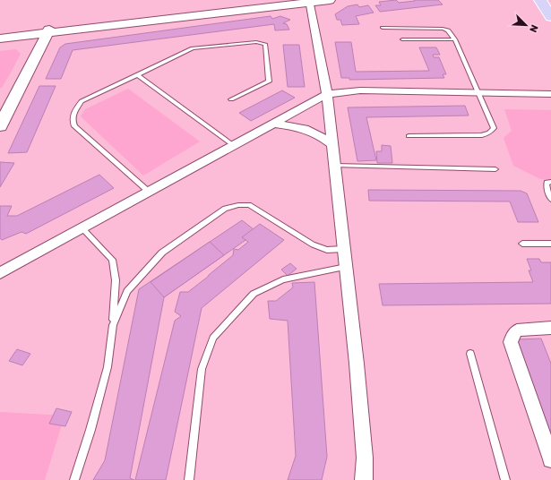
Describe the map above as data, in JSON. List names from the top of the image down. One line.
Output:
{"north":"bottom right"}
